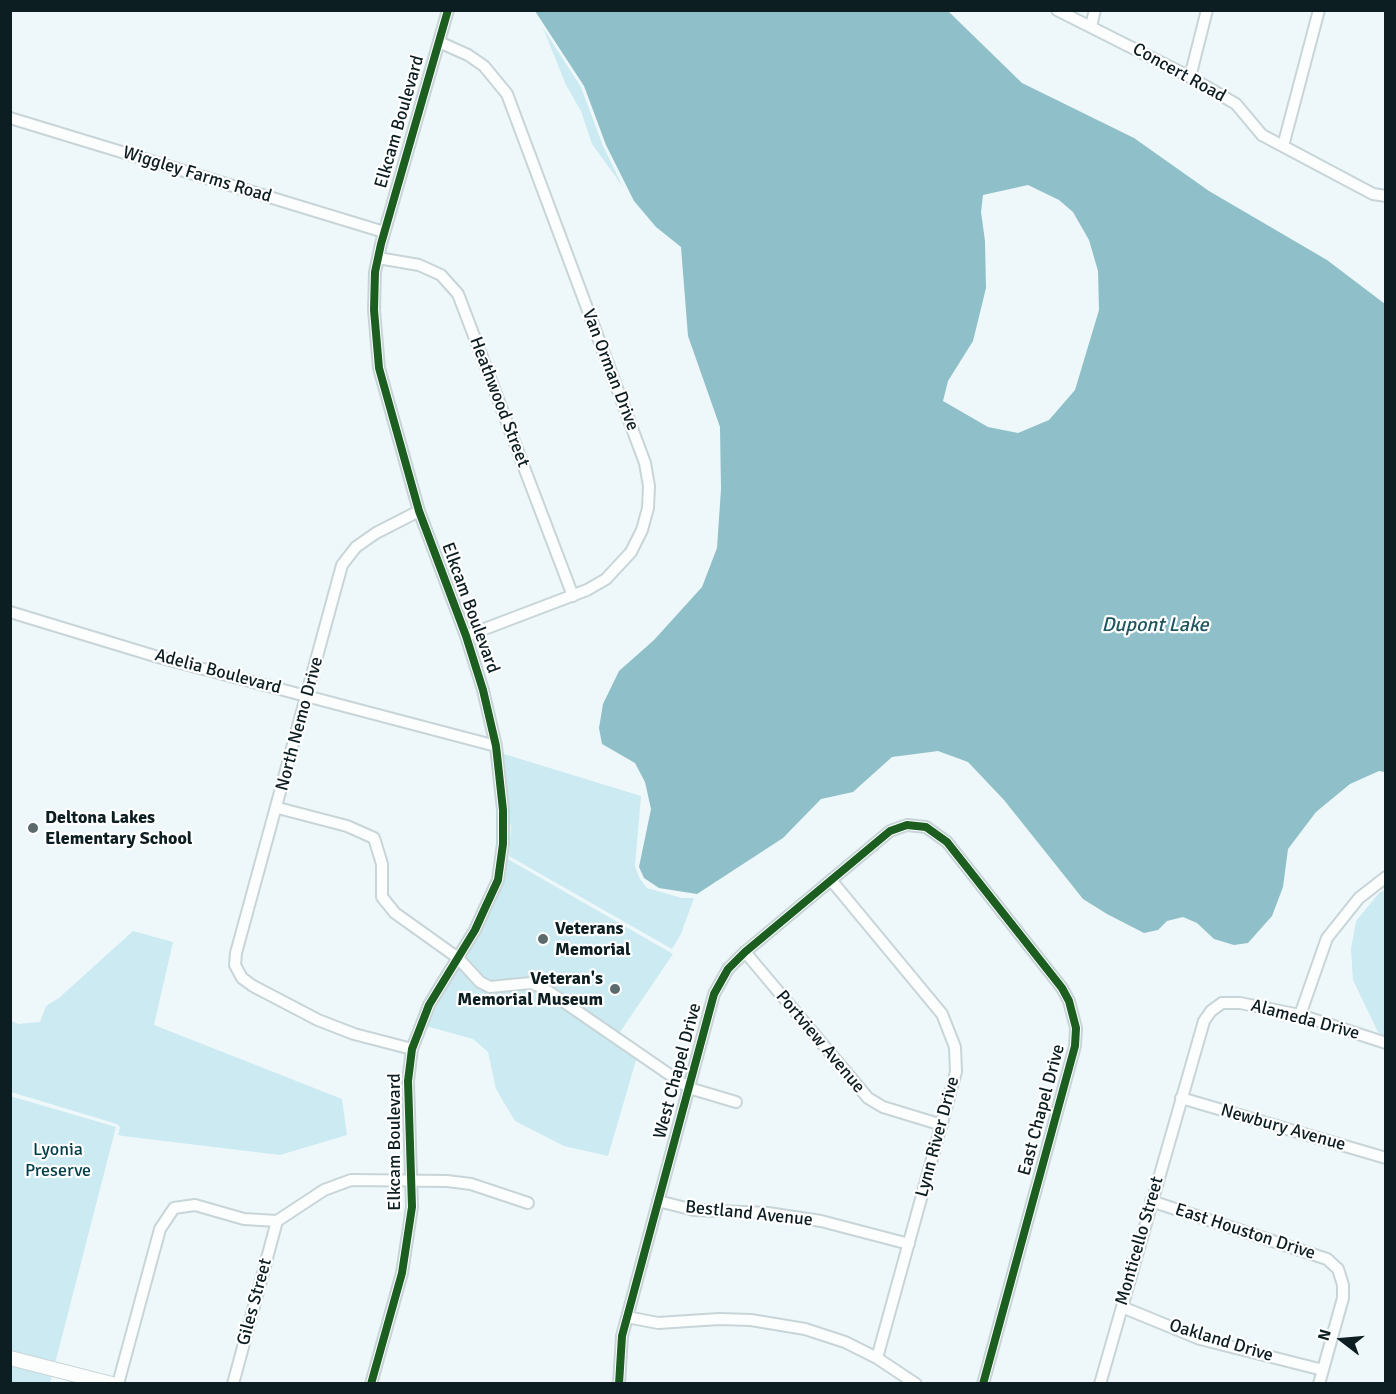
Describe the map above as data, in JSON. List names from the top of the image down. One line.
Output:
{"streets":{"street":["Concert Road","Elkcam Boulevard","Wiggley Farms Road","Van Orman Drive","Heathwood Street","Adelia Boulevard","North Nemo Drive","Alameda Drive","Portview Avenue","West Chapel Drive","East Chapel Drive","Newbury Avenue","Lynn River Drive","Bestland Avenue","East Houston Drive","Monticello Street","Giles Street","Oakland Drive"]},"crossings":[["Elkcam Boulevard","Wiggley Farms Road"],["Elkcam Boulevard","Van Orman Drive"],["Elkcam Boulevard","Heathwood Street"],["Elkcam Boulevard","Adelia Boulevard"],["Elkcam Boulevard","North Nemo Drive"],["Van Orman Drive","Heathwood Street"],["Adelia Boulevard","North Nemo Drive"],["Alameda Drive","Newbury Avenue"],["Alameda Drive","Monticello Street"],["Portview Avenue","West Chapel Drive"],["Portview Avenue","Lynn River Drive"],["West Chapel Drive","East Chapel Drive"],["West Chapel Drive","Lynn River Drive"],["West Chapel Drive","Bestland Avenue"],["Newbury Avenue","Monticello Street"],["Lynn River Drive","Bestland Avenue"],["East Houston Drive","Monticello Street"],["East Houston Drive","Oakland Drive"],["Monticello Street","Oakland Drive"]],"water":["Dupont Lake"],"parks":["Lyonia Preserve"],"places":["Deltona Lakes Elementary School","Veterans Memorial","Veteran's Memorial Museum"],"north":"left"}
